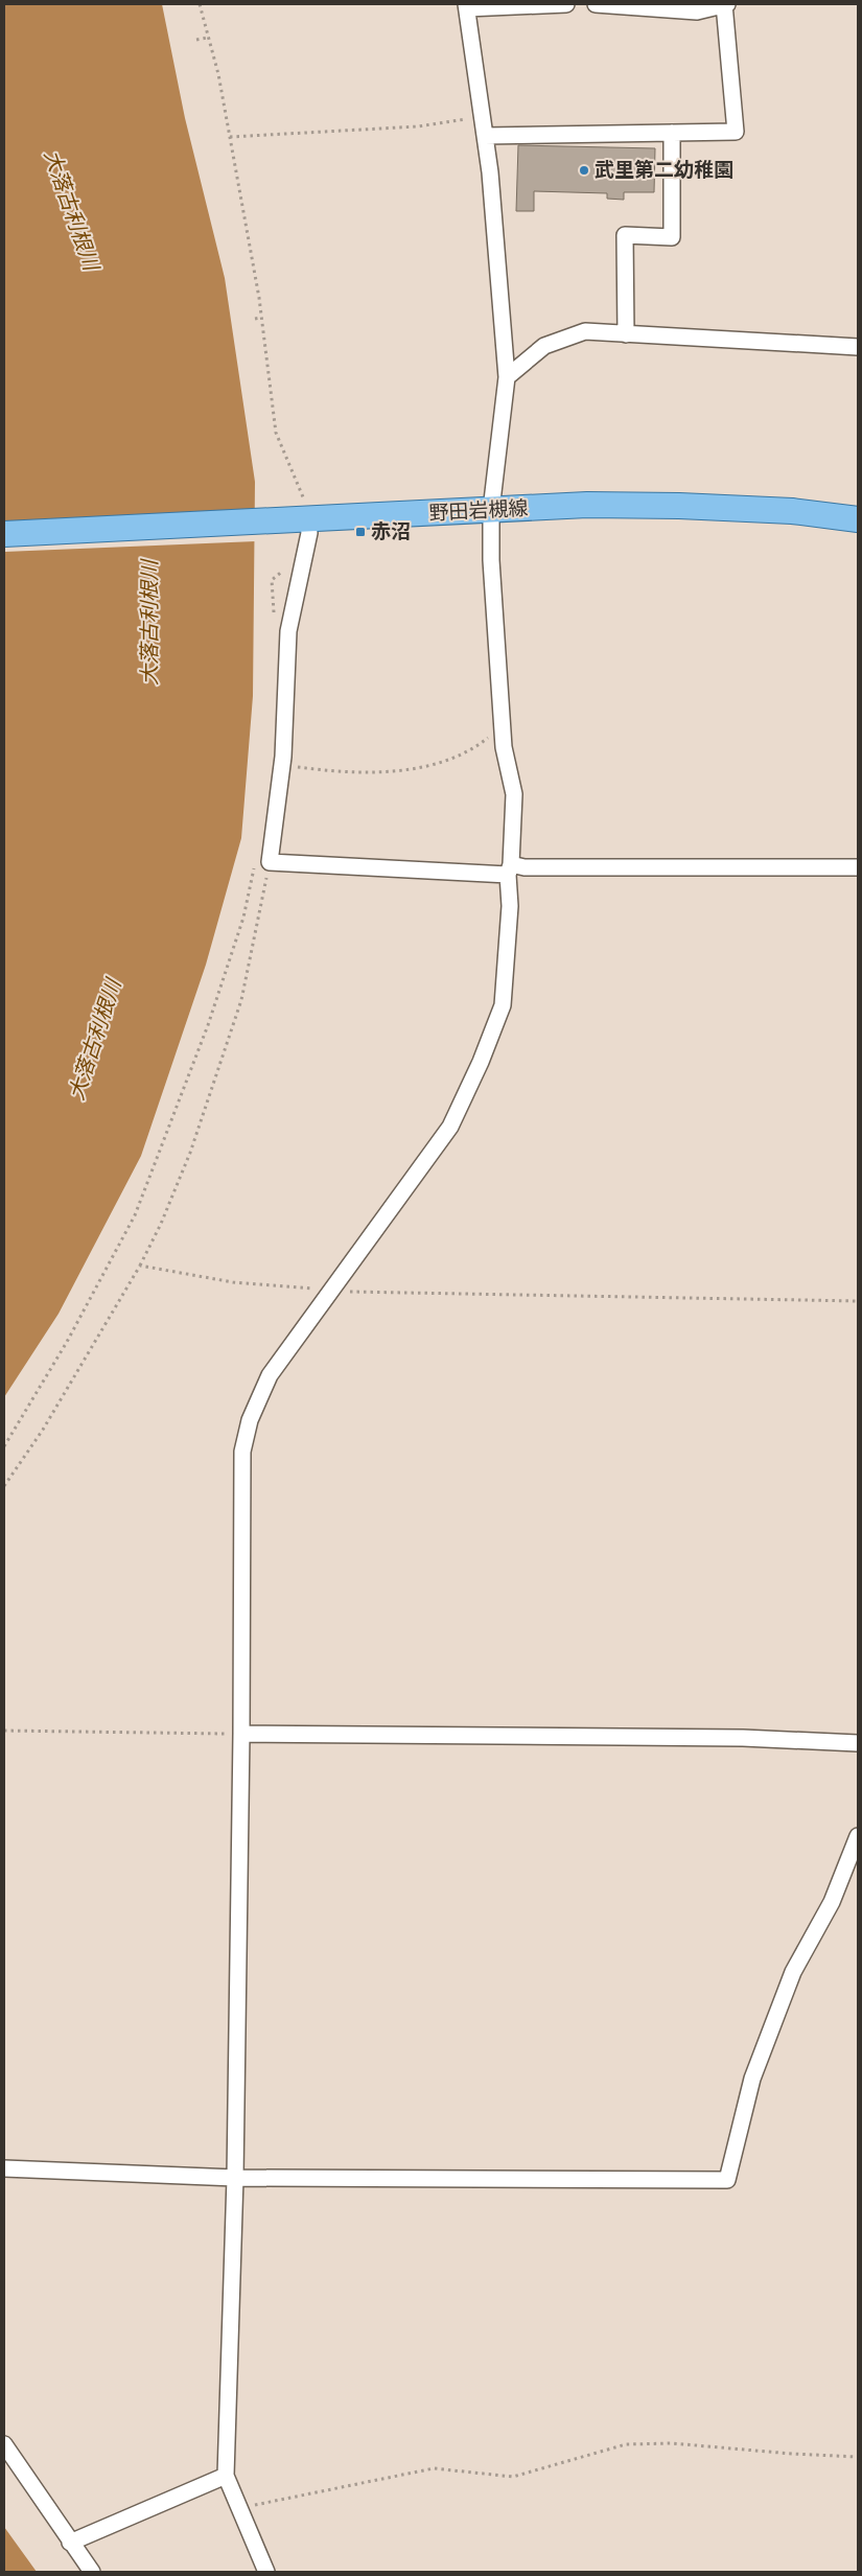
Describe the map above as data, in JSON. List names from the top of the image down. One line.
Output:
{"streets":{"main road":["野田岩槻線"]},"water":["大落古利根川"],"places":{"other":["武里第二幼稚園"],"transit":["赤沼"]}}
